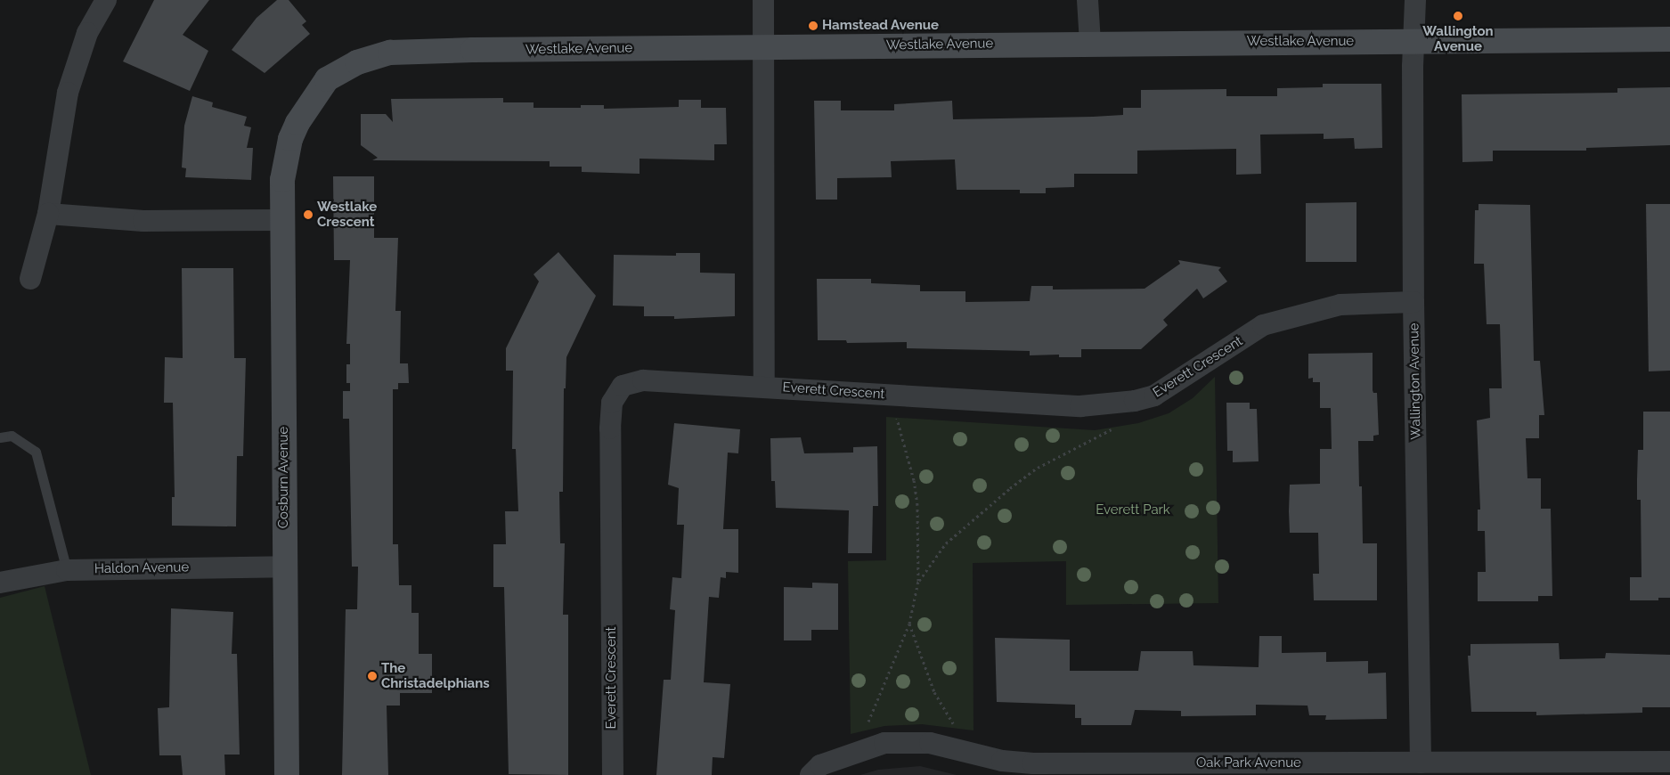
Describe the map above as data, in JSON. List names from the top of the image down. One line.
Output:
{"streets":{"street":["Westlake Avenue","Everett Crescent","Wallington Avenue","Cosburn Avenue","Haldon Avenue","Oak Park Avenue"]},"crossings":[["Westlake Avenue","Wallington Avenue"],["Westlake Avenue","Cosburn Avenue"],["Everett Crescent","Wallington Avenue"],["Wallington Avenue","Oak Park Avenue"],["Cosburn Avenue","Haldon Avenue"]],"parks":["Everett Park"],"places":["Wallington Avenue","Hamstead Avenue","Westlake Crescent","The Christadelphians"]}
